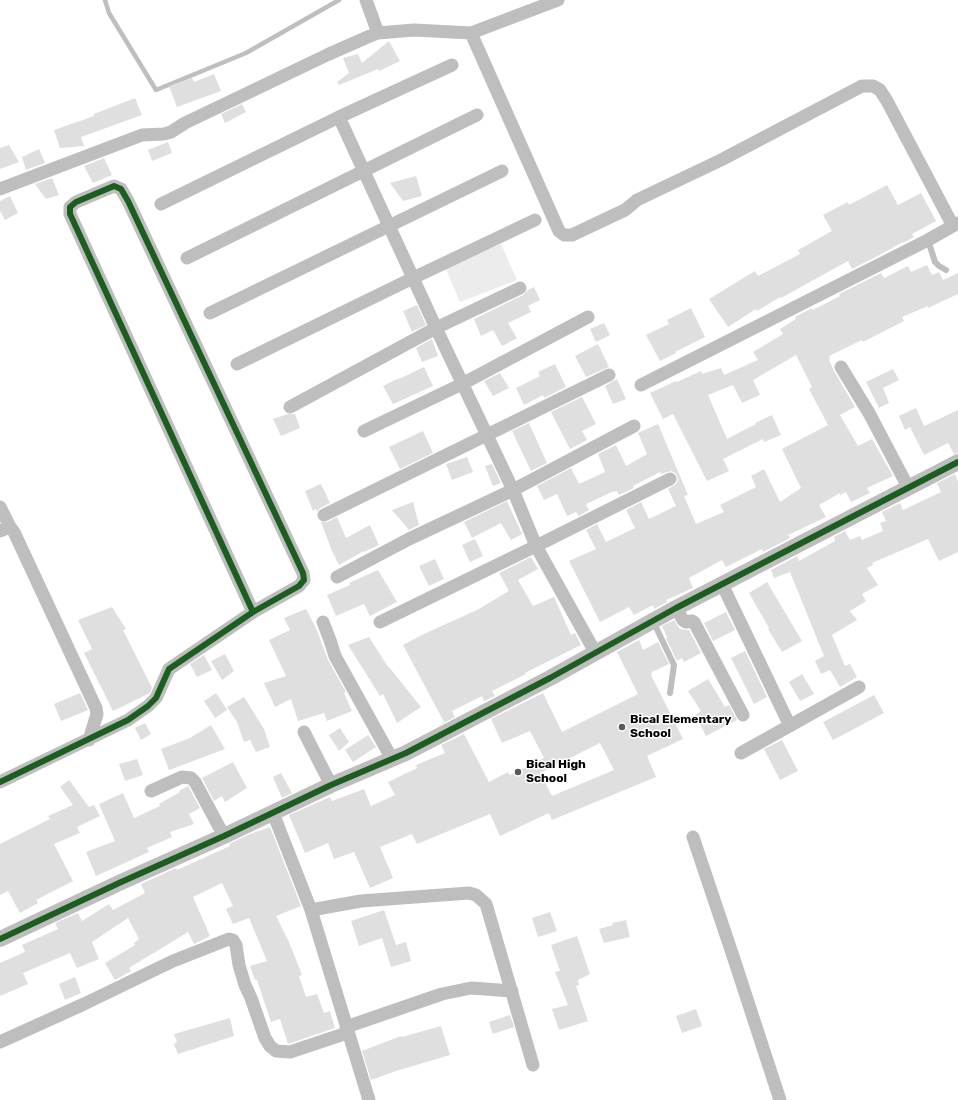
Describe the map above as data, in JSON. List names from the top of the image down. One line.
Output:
{"places":["Bical Elementary School","Bical High School"]}
